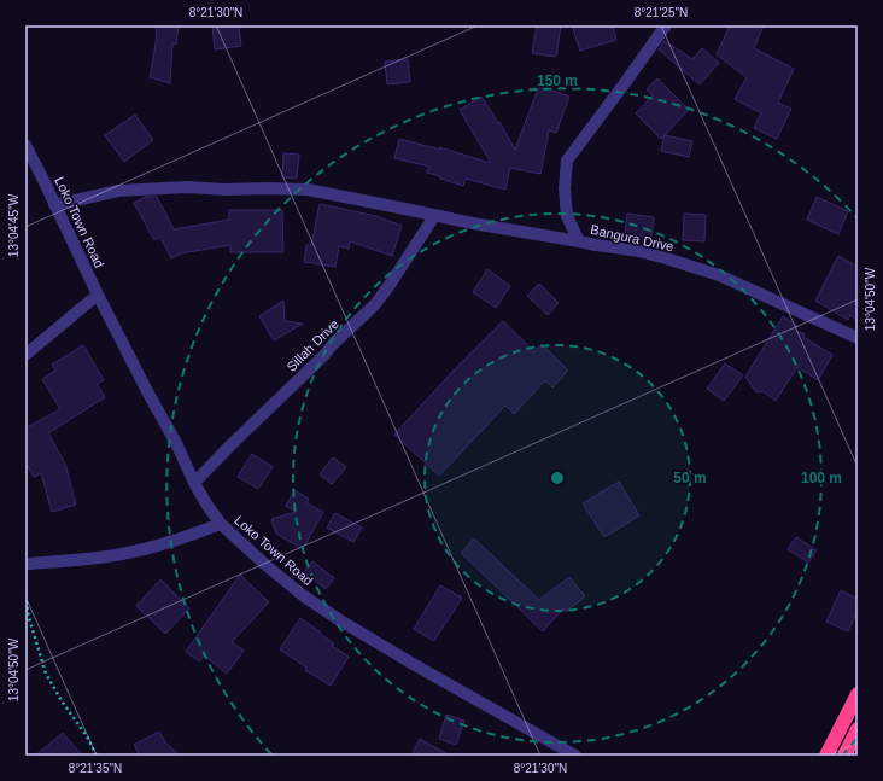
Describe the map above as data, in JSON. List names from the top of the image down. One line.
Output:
{"streets":{"street":["Loko Town Road","Bangura Drive","Sillah Drive"]},"crossings":[["Loko Town Road","Sillah Drive"]],"coordinates":["8°21'30\"N","8°21'25\"N","13°04'45\"W","13°04'50\"W","8°21'35\"N"],"rings":["150 m","50 m","100 m"]}
